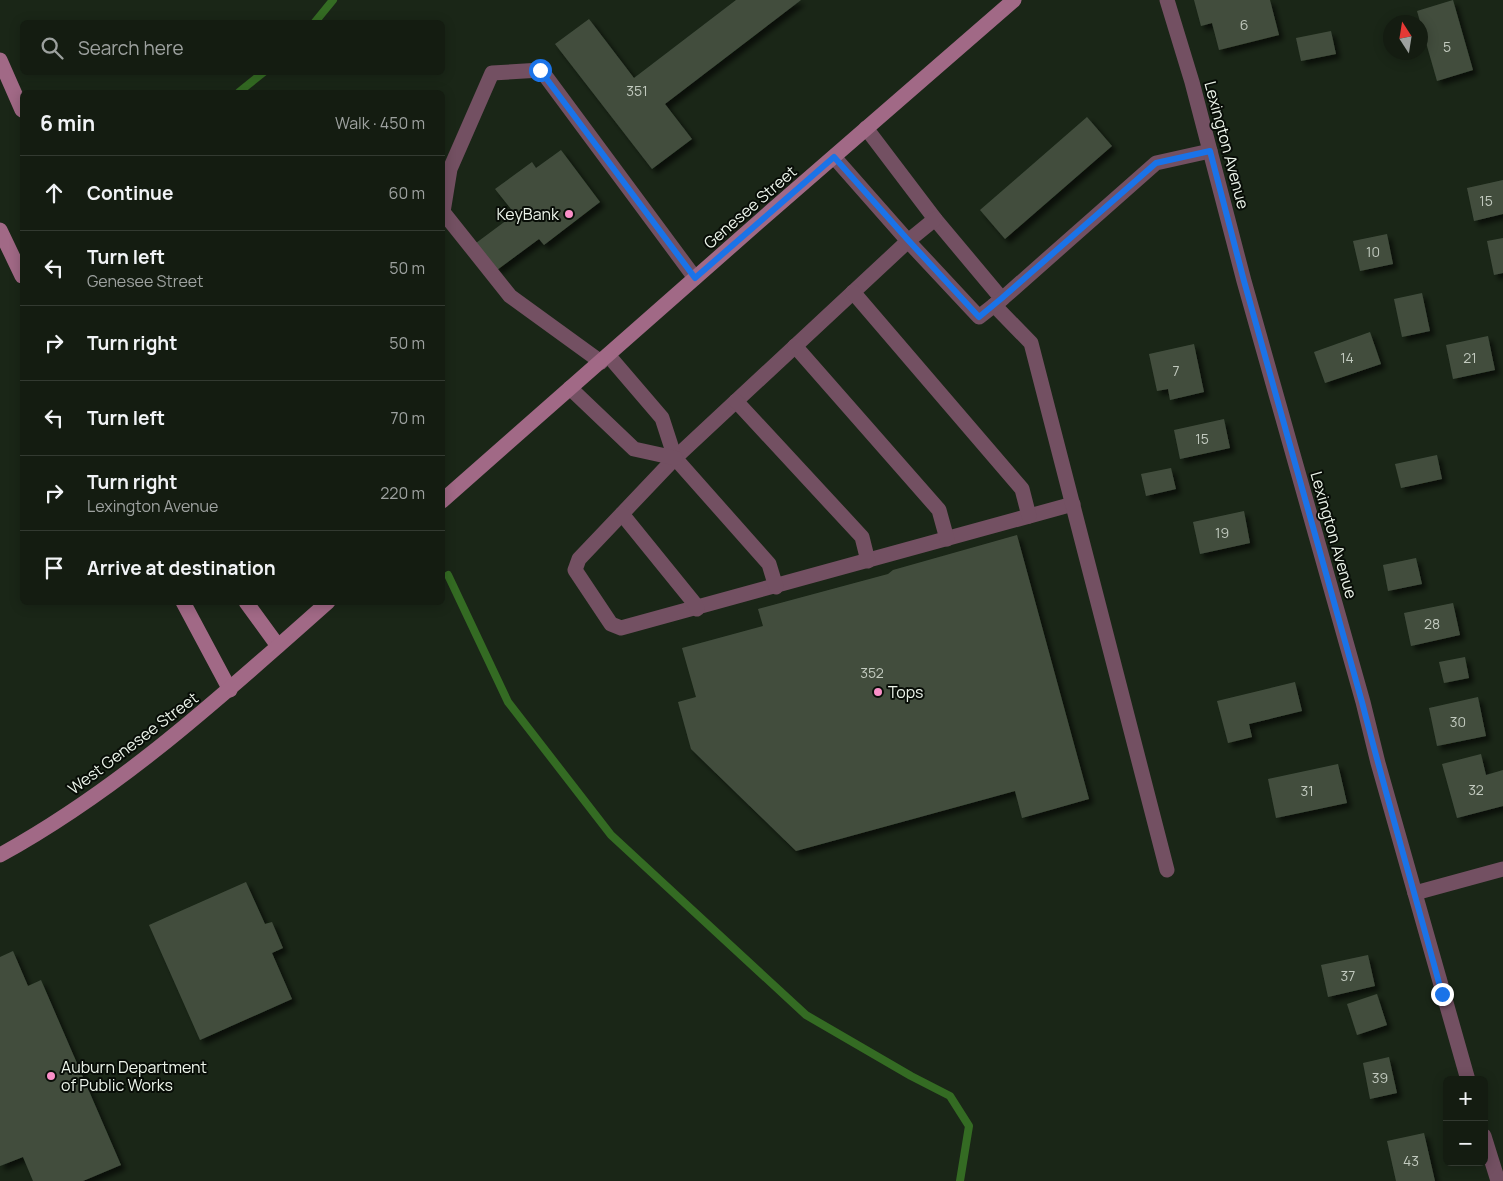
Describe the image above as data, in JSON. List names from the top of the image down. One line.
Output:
{"streets":{"main road":["Genesee Street","West Genesee Street"],"street":["Lexington Avenue"]},"places":["KeyBank","Tops","Auburn Department of Public Works"],"house_numbers":["6","5","351","15","10","14","21","7","15","19","28","352","30","32","31","37","39","43"],"north":"top","page":{"search":"Search here","heading":["6 min","Walk · 450 m"],"list":[["Continue","60 m"],["Turn left","Genesee Street","50 m"],["Turn right","50 m"],["Turn left","70 m"],["Turn right","Lexington Avenue","220 m"],"Arrive at destination"],"map_buttons":["+","−"]}}
